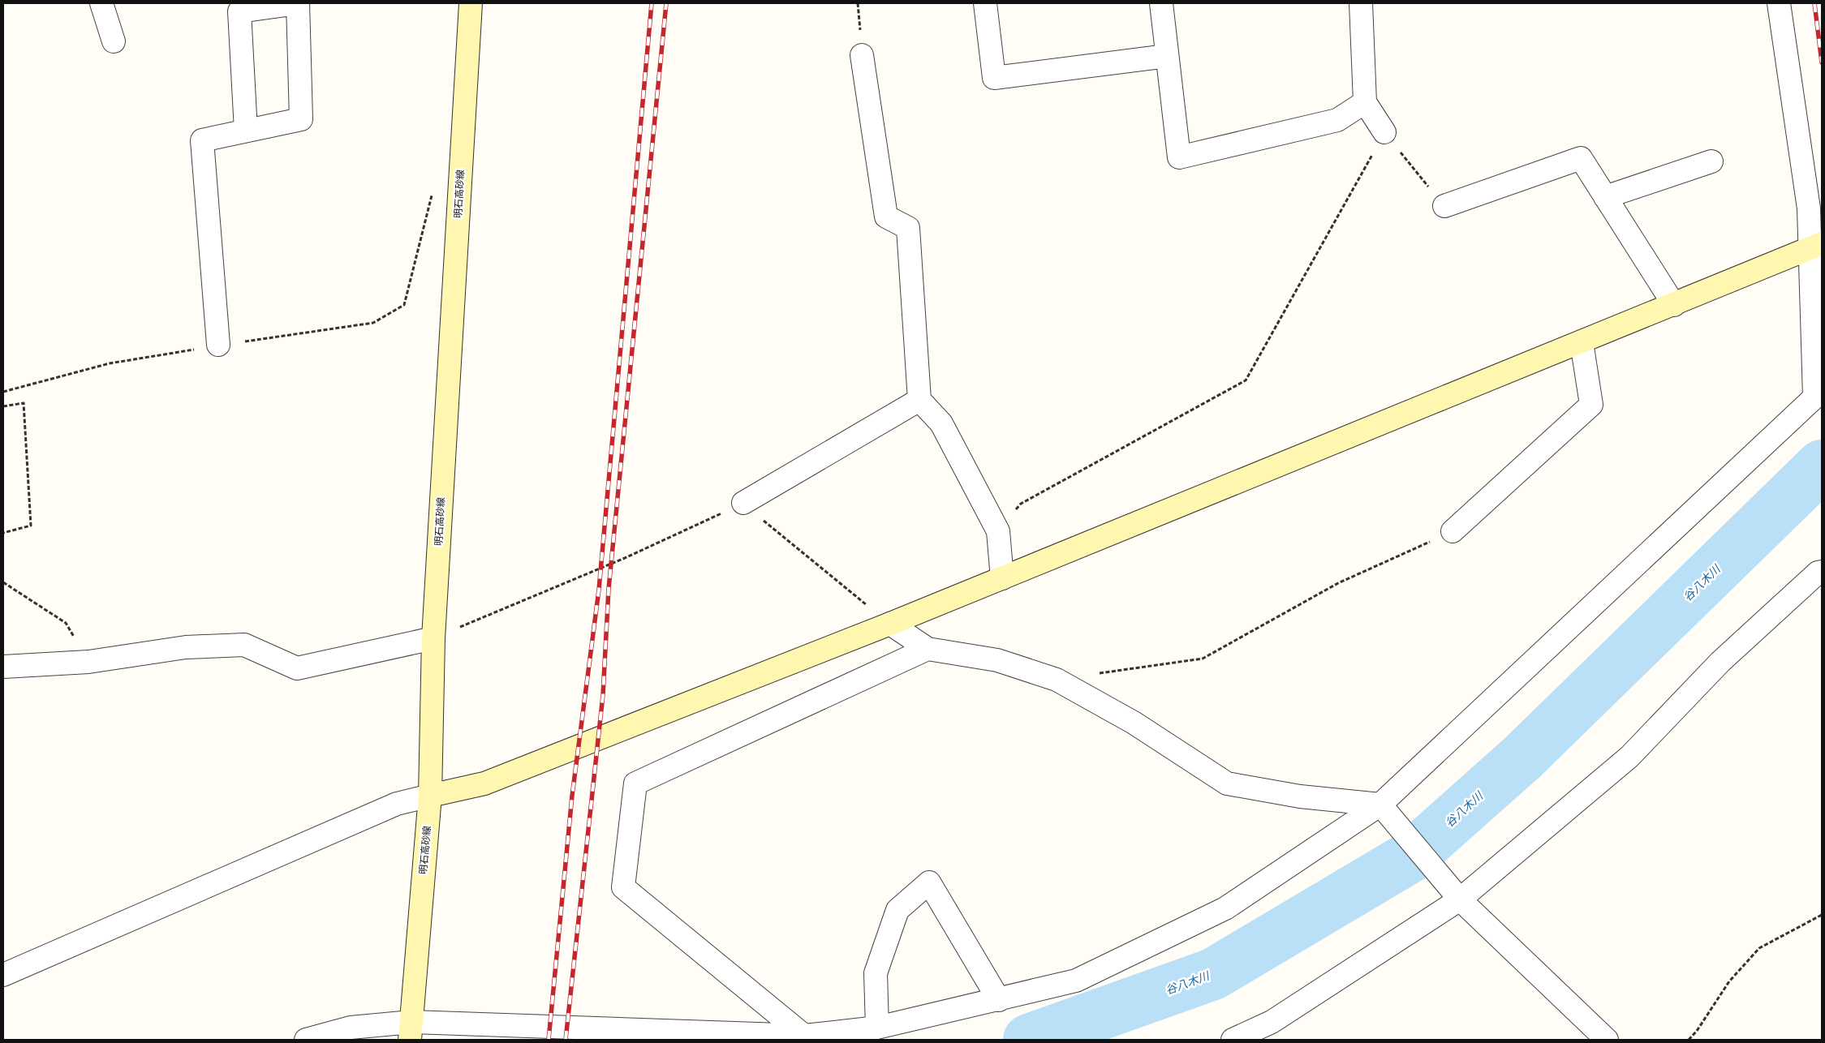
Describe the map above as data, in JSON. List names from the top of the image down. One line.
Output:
{"streets":{"street":["明石高砂線"]},"water":["谷八木川"]}
